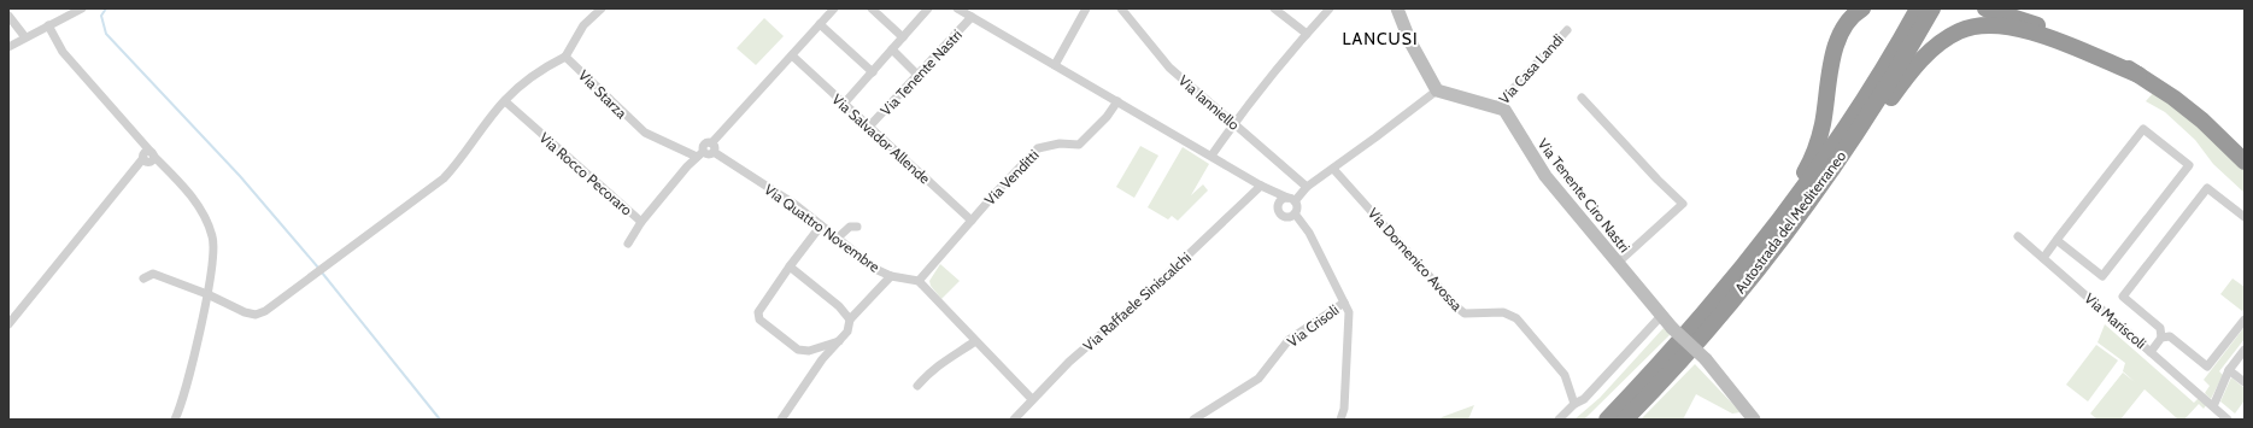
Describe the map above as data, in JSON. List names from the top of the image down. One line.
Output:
{"streets":{"highway":["Autostrada del Mediterraneo"],"street":["Via Casa Landi","Via Tenente Nastri","Via Starza","Via Ianniello","Via Salvador Allende","Via Rocco Pecoraro","Via Venditti","Via Tenente Ciro Nastri","Via Quattro Novembre","Via Domenico Avossa","Via Raffaele Siniscalchi","Via Mariscoli","Via Crisoli"]},"crossings":[["Via Casa Landi","Via Tenente Ciro Nastri"],["Via Tenente Nastri","Via Salvador Allende"],["Via Starza","Via Rocco Pecoraro"],["Via Salvador Allende","Via Venditti"],["Via Rocco Pecoraro","Via Quattro Novembre"],["Via Venditti","Via Quattro Novembre"]],"districts":["LANCUSI"]}
